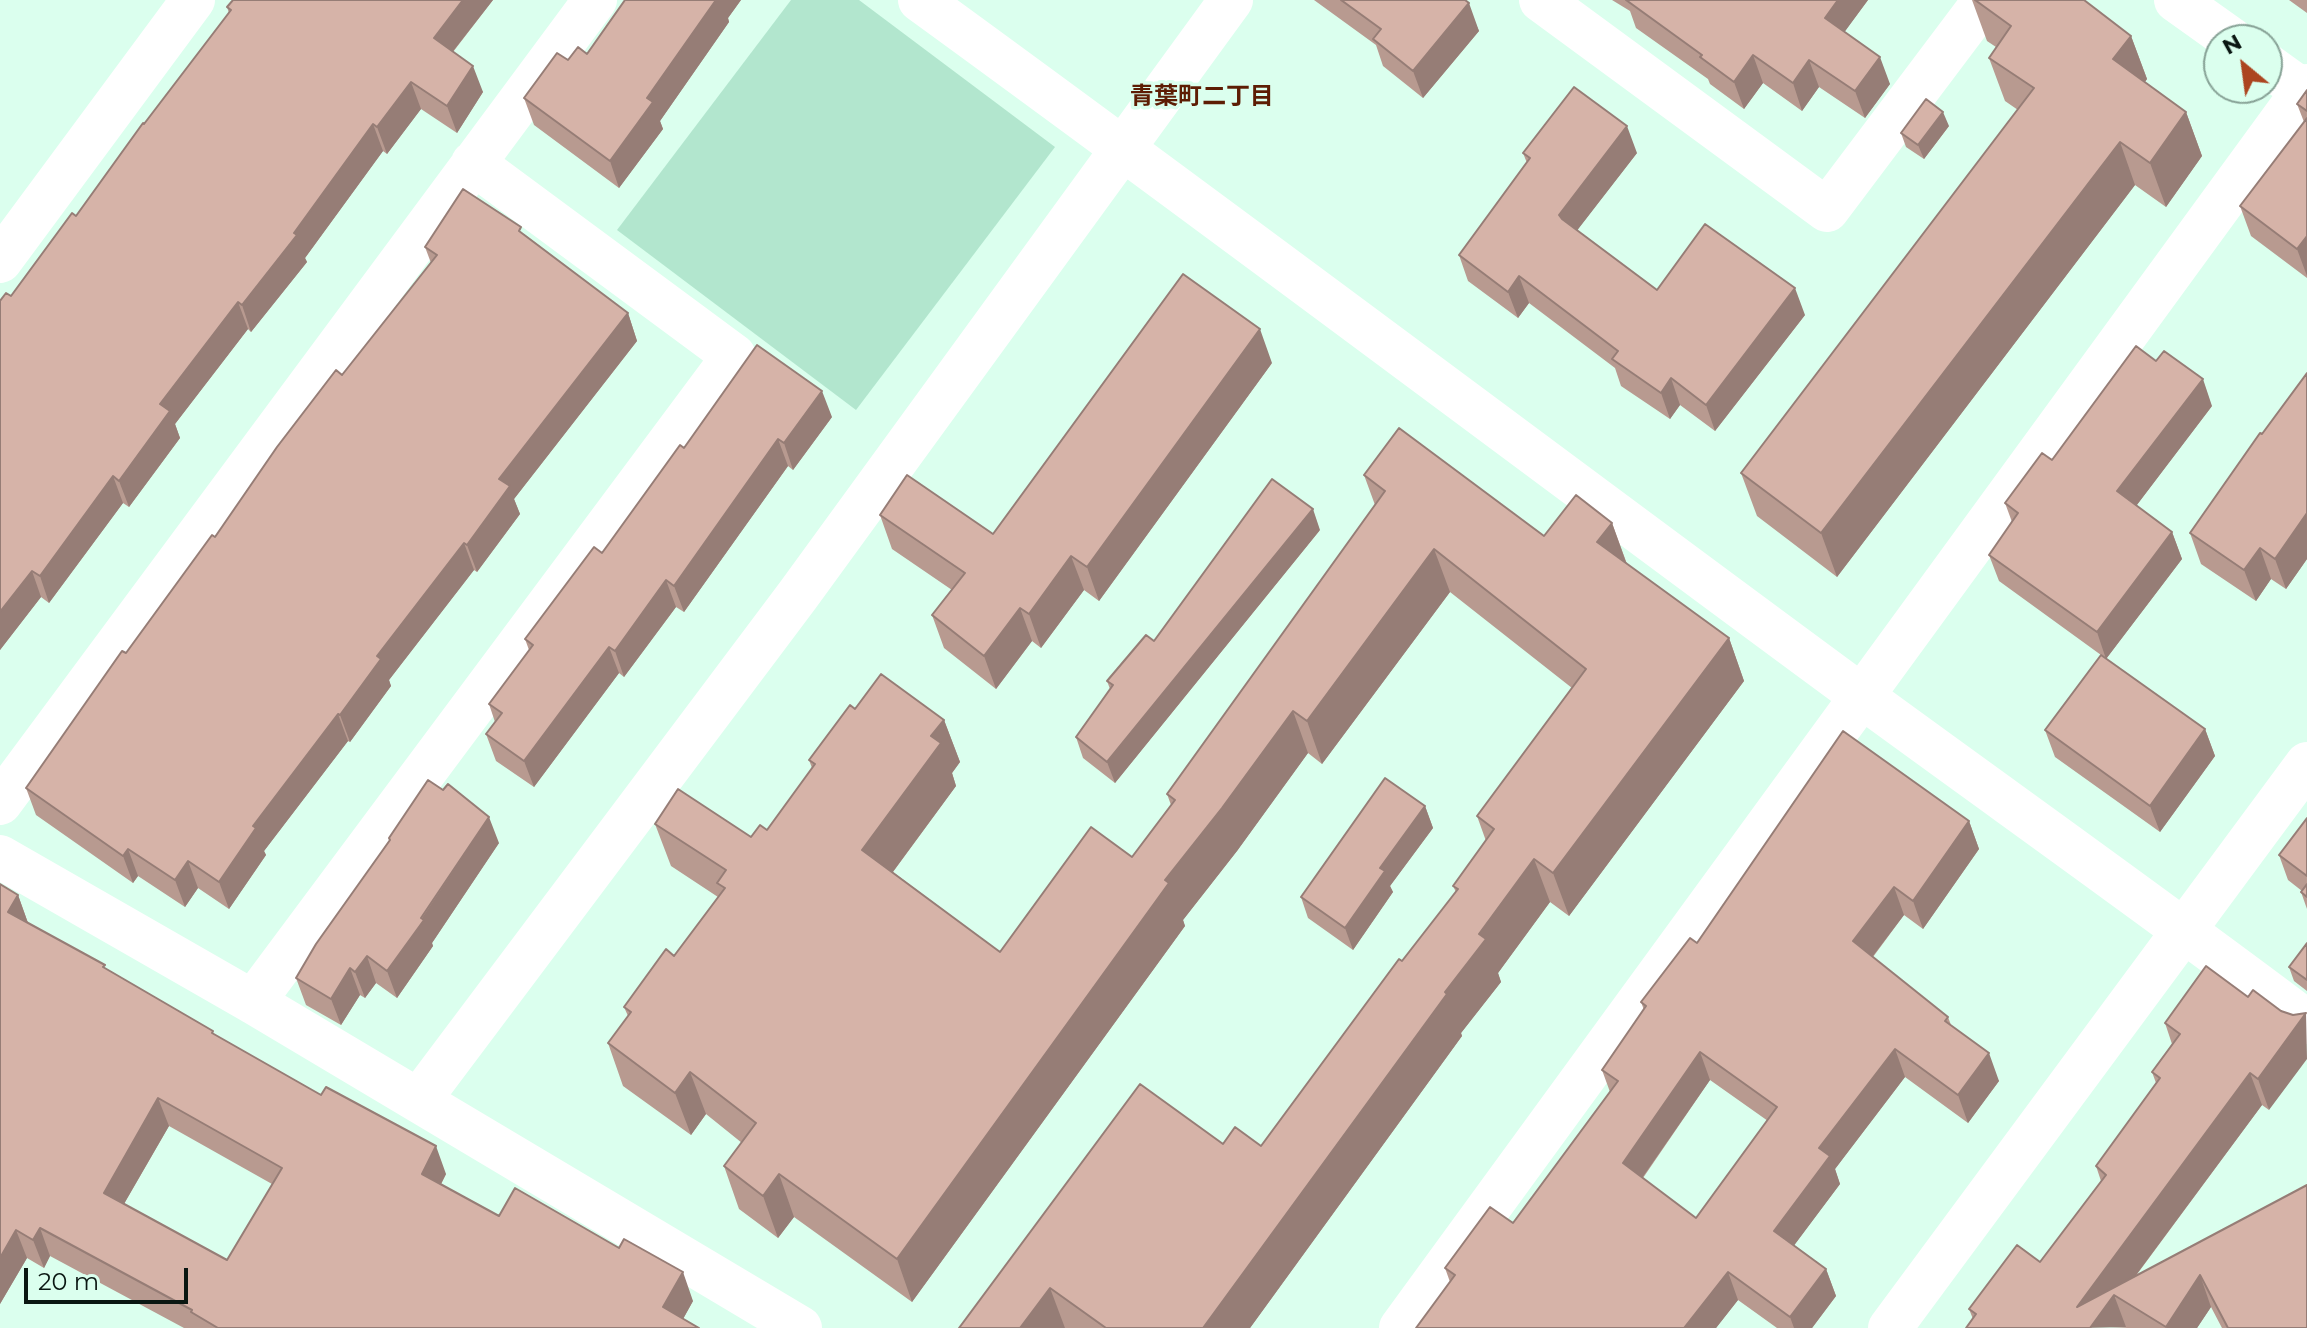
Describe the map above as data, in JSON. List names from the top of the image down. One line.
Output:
{"districts":["青葉町二丁目"],"scale_bar":"20 m","north":"top left"}
